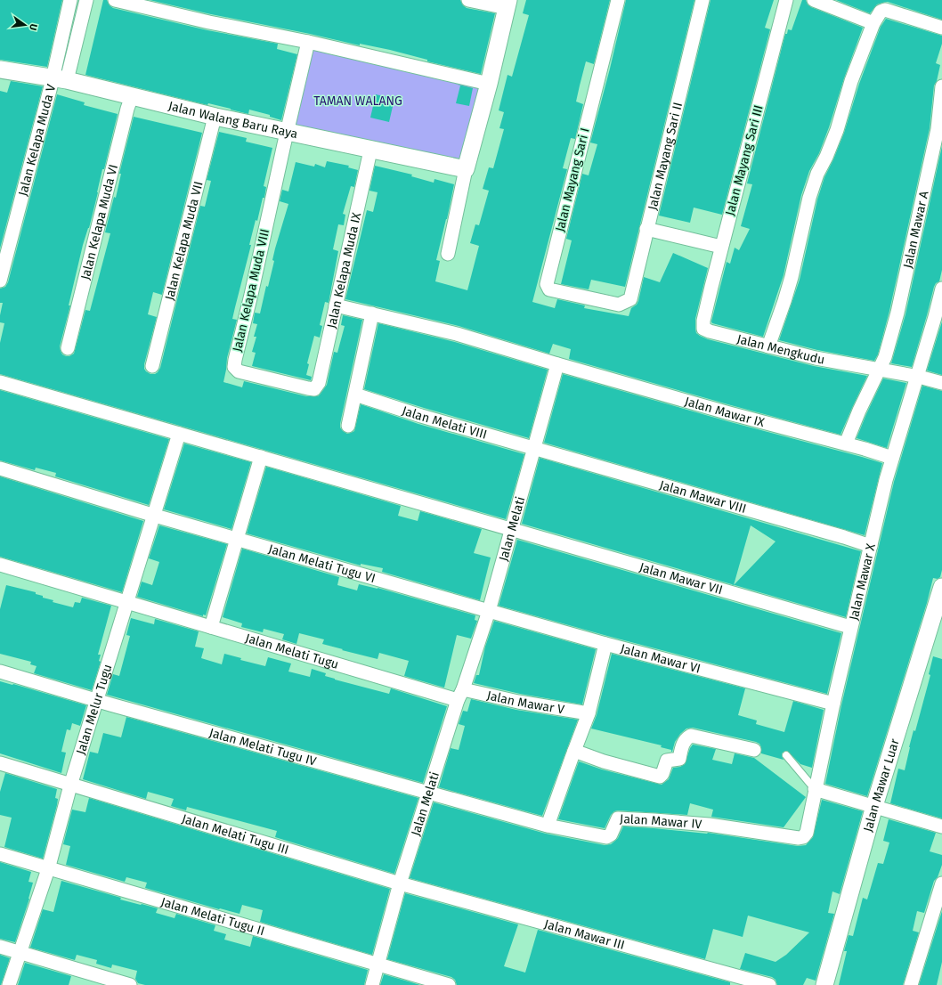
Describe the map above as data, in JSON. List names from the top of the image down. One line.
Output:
{"streets":{"street":["Jalan Walang Baru Raya","Jalan Kelapa Muda V","Jalan Mayang Sari II","Jalan Mayang Sari III","Jalan Mayang Sari I","Jalan Kelapa Muda VI","Jalan Mawar A","Jalan Kelapa Muda VII","Jalan Kelapa Muda IX","Jalan Kelapa Muda VIII","Jalan Mengkudu","Jalan Mawar IX","Jalan Melati VIII","Jalan Mawar VIII","Jalan Melati","Jalan Melati Tugu VI","Jalan Mawar VII","Jalan Mawar X","Jalan Melati Tugu","Jalan Mawar VI","Jalan Mawar V","Jalan Melur Tugu","Jalan Melati Tugu IV","Jalan Mawar Luar","Jalan Mawar IV","Jalan Melati Tugu III","Jalan Melati Tugu II","Jalan Mawar III"]},"crossings":[["Jalan Walang Baru Raya","Jalan Kelapa Muda V"],["Jalan Walang Baru Raya","Jalan Kelapa Muda VI"],["Jalan Walang Baru Raya","Jalan Kelapa Muda VII"],["Jalan Walang Baru Raya","Jalan Kelapa Muda IX"],["Jalan Walang Baru Raya","Jalan Kelapa Muda VIII"],["Jalan Mayang Sari II","Jalan Mayang Sari I"],["Jalan Mayang Sari III","Jalan Mengkudu"],["Jalan Mawar A","Jalan Mengkudu"],["Jalan Mawar A","Jalan Mawar IX"],["Jalan Kelapa Muda IX","Jalan Kelapa Muda VIII"],["Jalan Mengkudu","Jalan Mawar X"],["Jalan Mawar IX","Jalan Melati"],["Jalan Mawar IX","Jalan Mawar X"],["Jalan Melati VIII","Jalan Mawar VIII"],["Jalan Melati VIII","Jalan Melati"],["Jalan Mawar VIII","Jalan Melati"],["Jalan Mawar VIII","Jalan Mawar X"],["Jalan Melati","Jalan Melati Tugu VI"],["Jalan Melati","Jalan Mawar VII"],["Jalan Melati","Jalan Melati Tugu"],["Jalan Melati","Jalan Mawar VI"],["Jalan Melati","Jalan Mawar V"],["Jalan Melati","Jalan Melati Tugu IV"],["Jalan Melati","Jalan Mawar IV"],["Jalan Melati","Jalan Melati Tugu III"],["Jalan Melati","Jalan Melati Tugu II"],["Jalan Melati","Jalan Mawar III"],["Jalan Melati Tugu VI","Jalan Mawar VI"],["Jalan Melati Tugu VI","Jalan Melur Tugu"],["Jalan Mawar VII","Jalan Mawar X"],["Jalan Mawar VII","Jalan Melur Tugu"],["Jalan Mawar X","Jalan Mawar VI"],["Jalan Mawar X","Jalan Mawar IV"],["Jalan Melati Tugu","Jalan Mawar V"],["Jalan Melati Tugu","Jalan Melur Tugu"],["Jalan Melur Tugu","Jalan Melati Tugu IV"],["Jalan Melur Tugu","Jalan Melati Tugu III"],["Jalan Melur Tugu","Jalan Melati Tugu II"],["Jalan Melati Tugu IV","Jalan Mawar IV"],["Jalan Melati Tugu III","Jalan Mawar III"]],"parks":["TAMAN WALANG"],"north":"right"}
